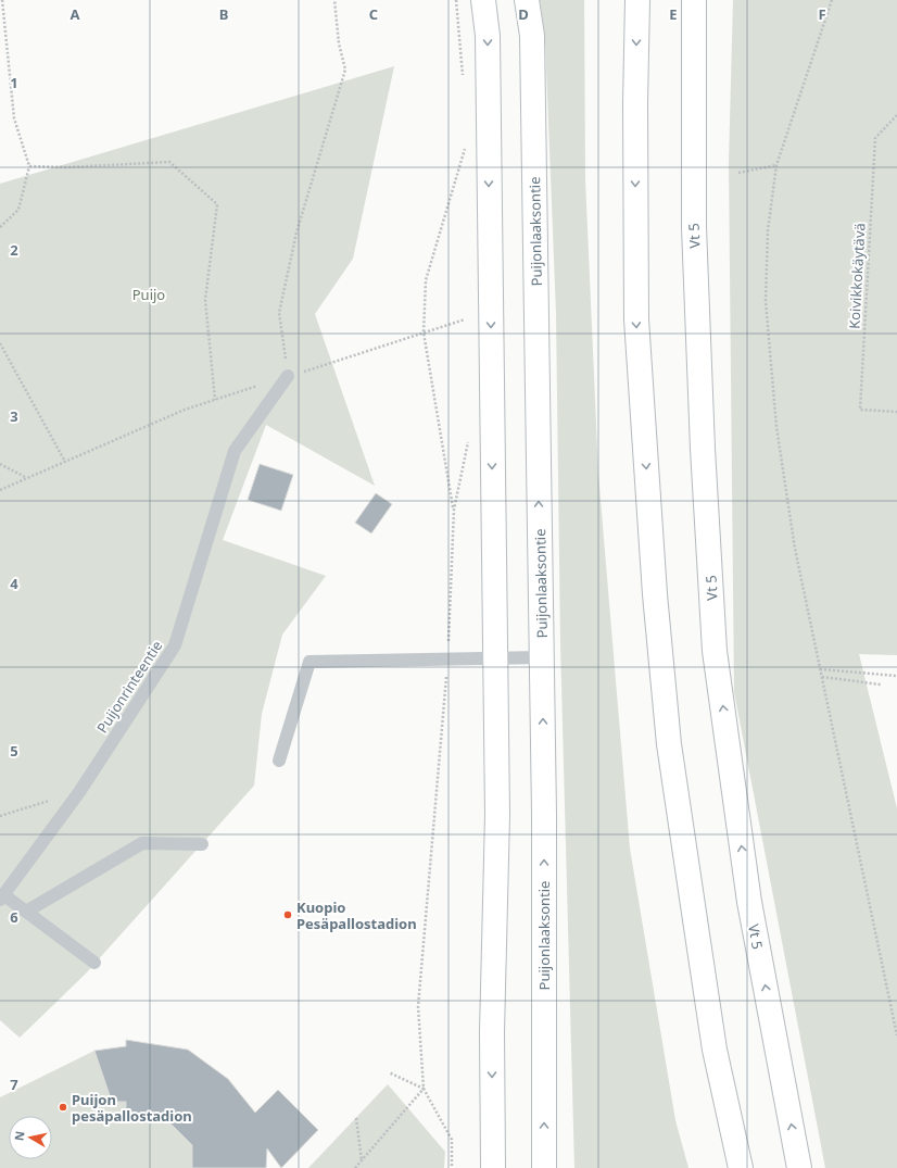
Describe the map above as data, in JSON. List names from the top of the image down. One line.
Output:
{"streets":{"main road":["Puijonlaaksontie","Vt 5"],"lane":["Puijonrinteentie"],"path":["Koivikkokäytävä"]},"parks":["Puijo"],"places":["Kuopio Pesäpallostadion","Puijon pesäpallostadion"],"north":"left","grid":{"columns":["A","B","C","D","E","F"],"rows":["1","2","3","4","5","6","7"]}}
